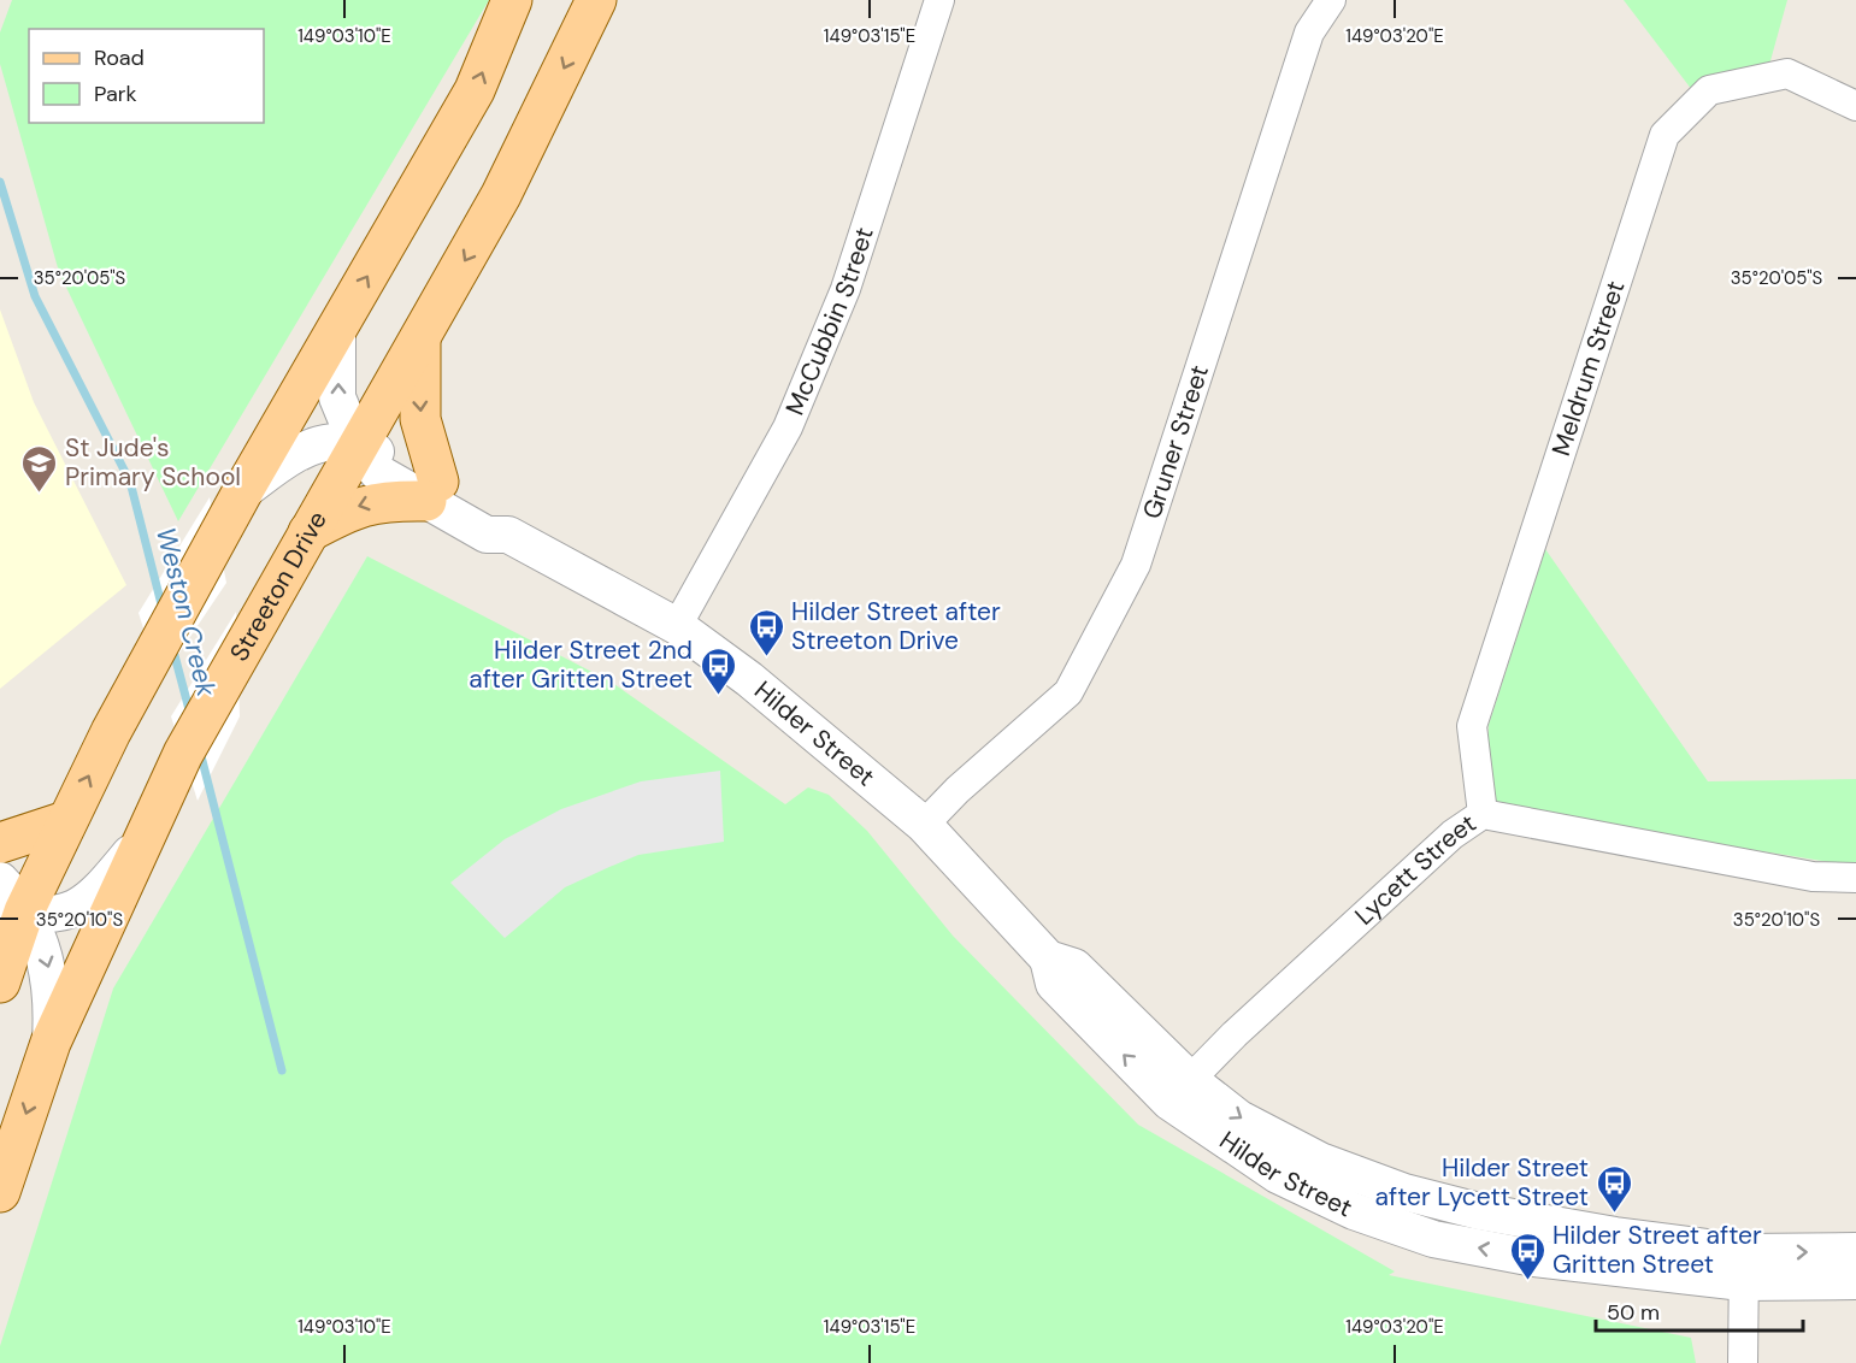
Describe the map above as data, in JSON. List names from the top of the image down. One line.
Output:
{"streets":{"main road":["Streeton Drive"],"street":["McCubbin Street","Meldrum Street","Gruner Street","Hilder Street","Lycett Street"]},"crossings":[["McCubbin Street","Hilder Street"],["Meldrum Street","Lycett Street"],["Gruner Street","Hilder Street"],["Streeton Drive","Hilder Street"],["Hilder Street","Lycett Street"]],"water":["Weston Creek"],"places":{"school or university":["St Jude's Primary School"],"bus stop":["Hilder Street after Streeton Drive","Hilder Street 2nd after Gritten Street","Hilder Street after Lycett Street","Hilder Street after Gritten Street"]},"legend":["Road","Park"],"scale_bar":"50 m","coordinates":["149°03'10\"E","149°03'15\"E","149°03'20\"E","35°20'05\"S","35°20'10\"S"]}
